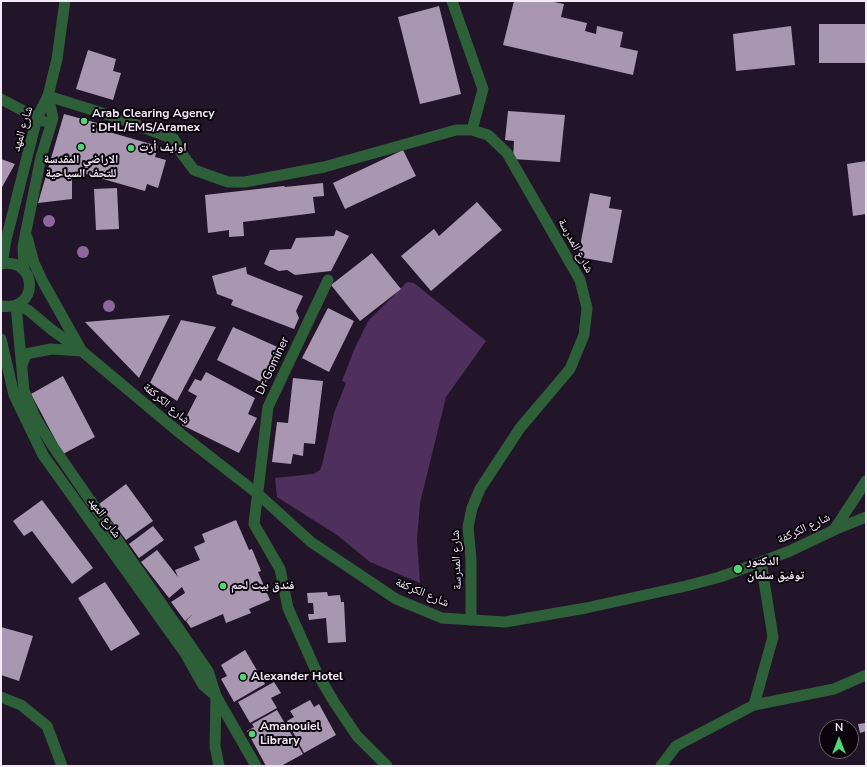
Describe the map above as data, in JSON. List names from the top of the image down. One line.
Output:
{"streets":{"street":["شارع المهد","شارع المدرسة","Dr Gominer","شارع الكركفة"]},"crossings":[["شارع المهد","شارع المدرسة"],["شارع المهد","شارع الكركفة"],["شارع المدرسة","شارع الكركفة"],["Dr Gominer","شارع الكركفة"]],"places":["Arab Clearing Agency : DHL/EMS/Aramex","الاراضي المقدسة للتحف السياحية","اوايف أرت","الدكتور توفيق سلمان","فندق بيت لحم","Alexander Hotel","Amanouiel Library"],"north":"top"}
